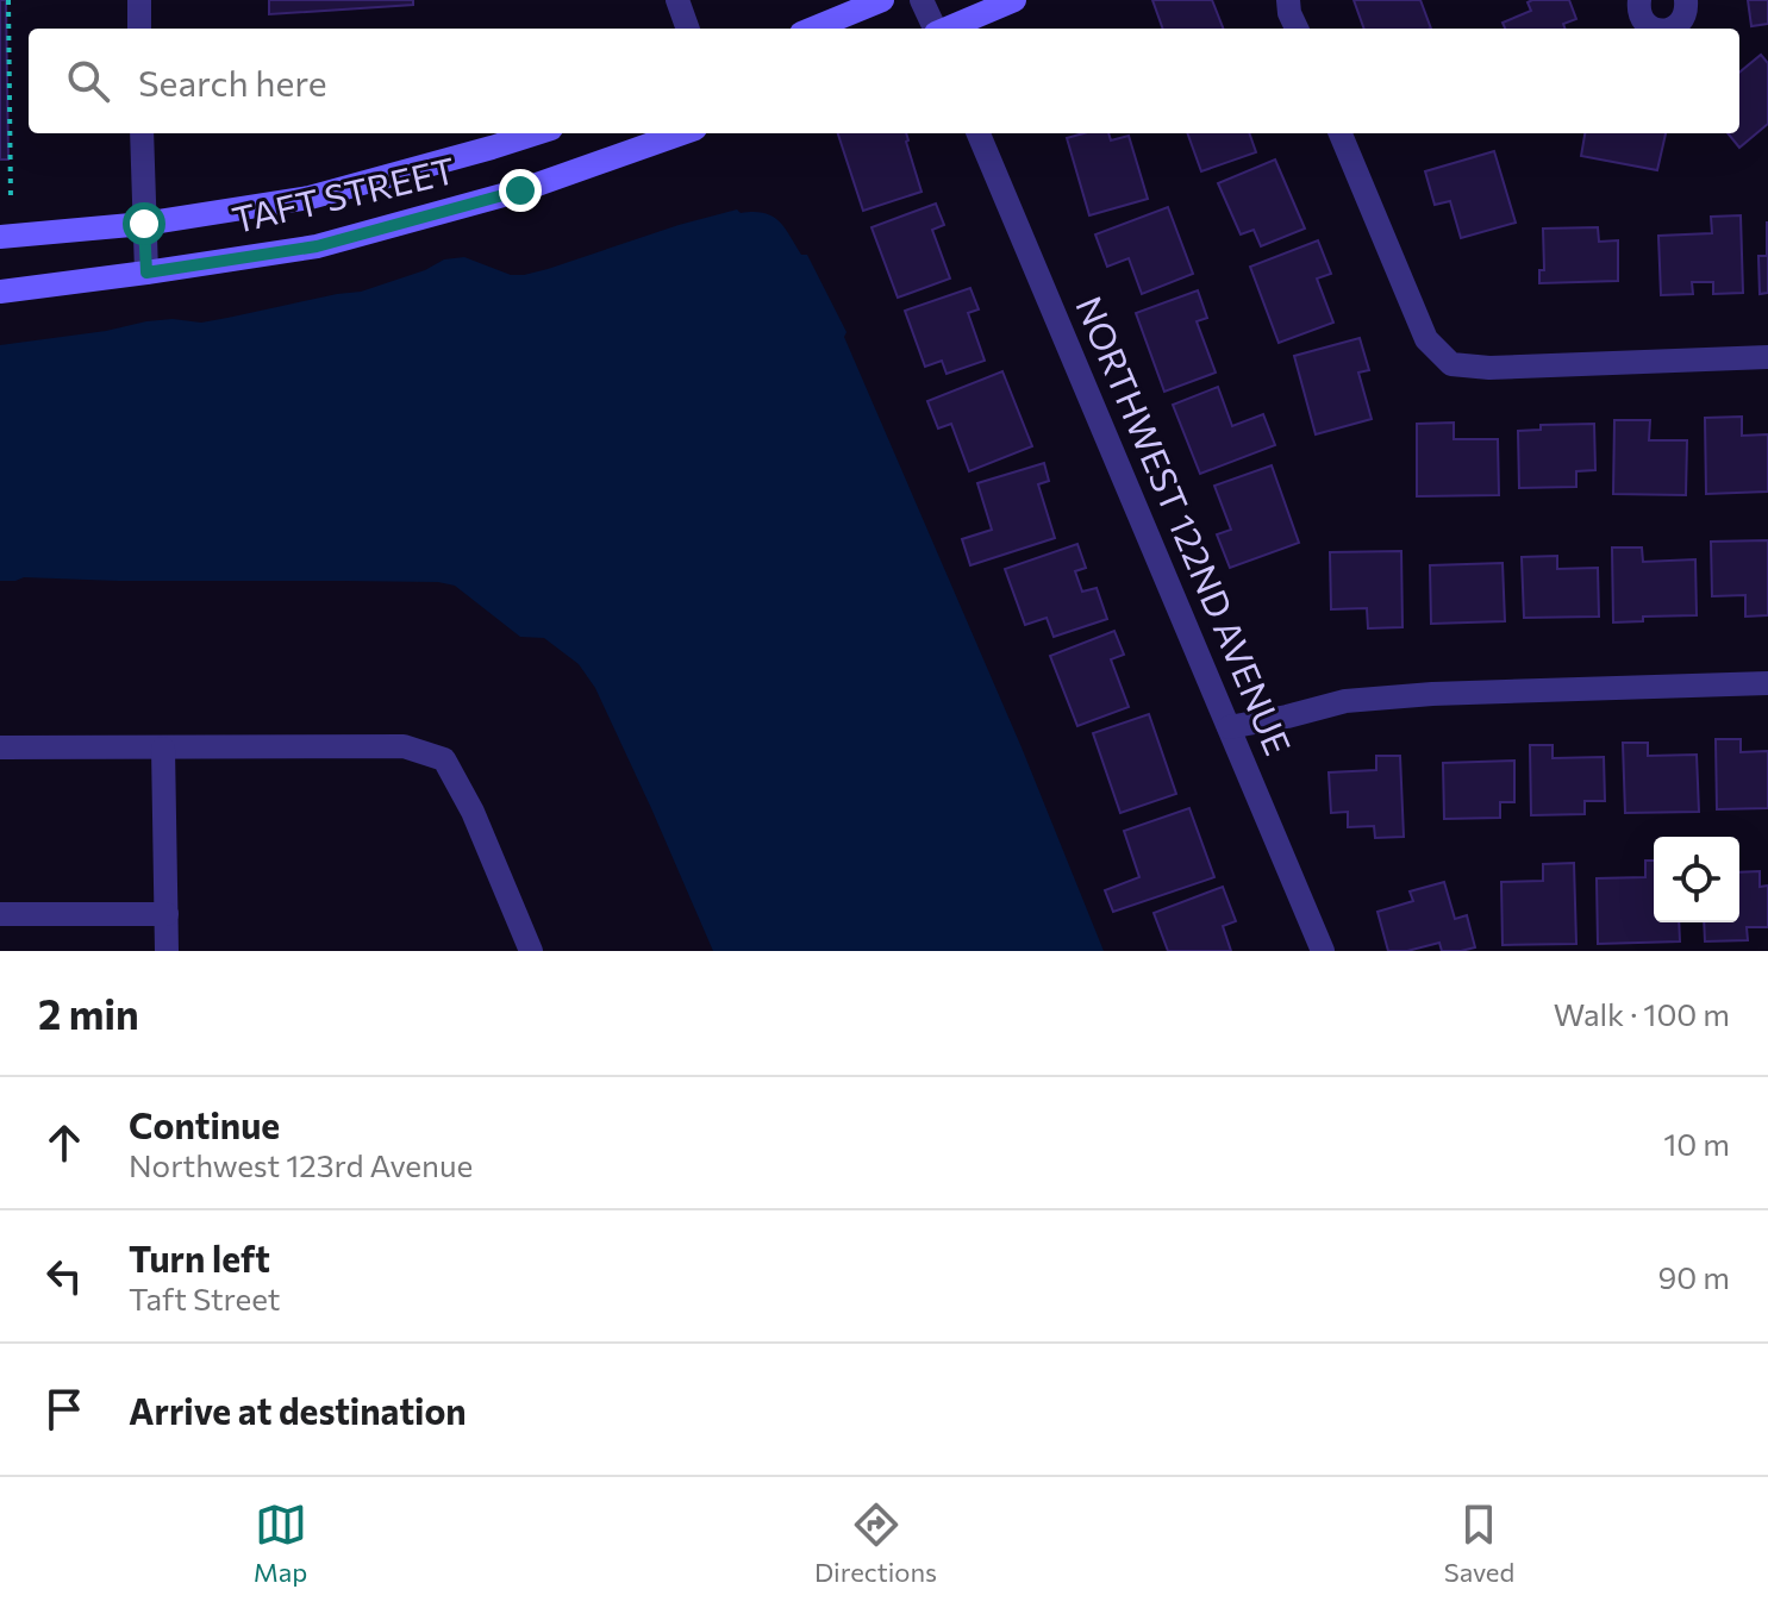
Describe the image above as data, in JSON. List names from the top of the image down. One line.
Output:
{"streets":{"street":["TAFT STREET","NORTHWEST 122ND AVENUE"]},"page":{"search":"Search here","heading":["2 min","Walk · 100 m"],"list":[["Continue","Northwest 123rd Avenue","10 m"],["Turn left","Taft Street","90 m"],"Arrive at destination"],"nav":["Map","Directions","Saved"]}}
